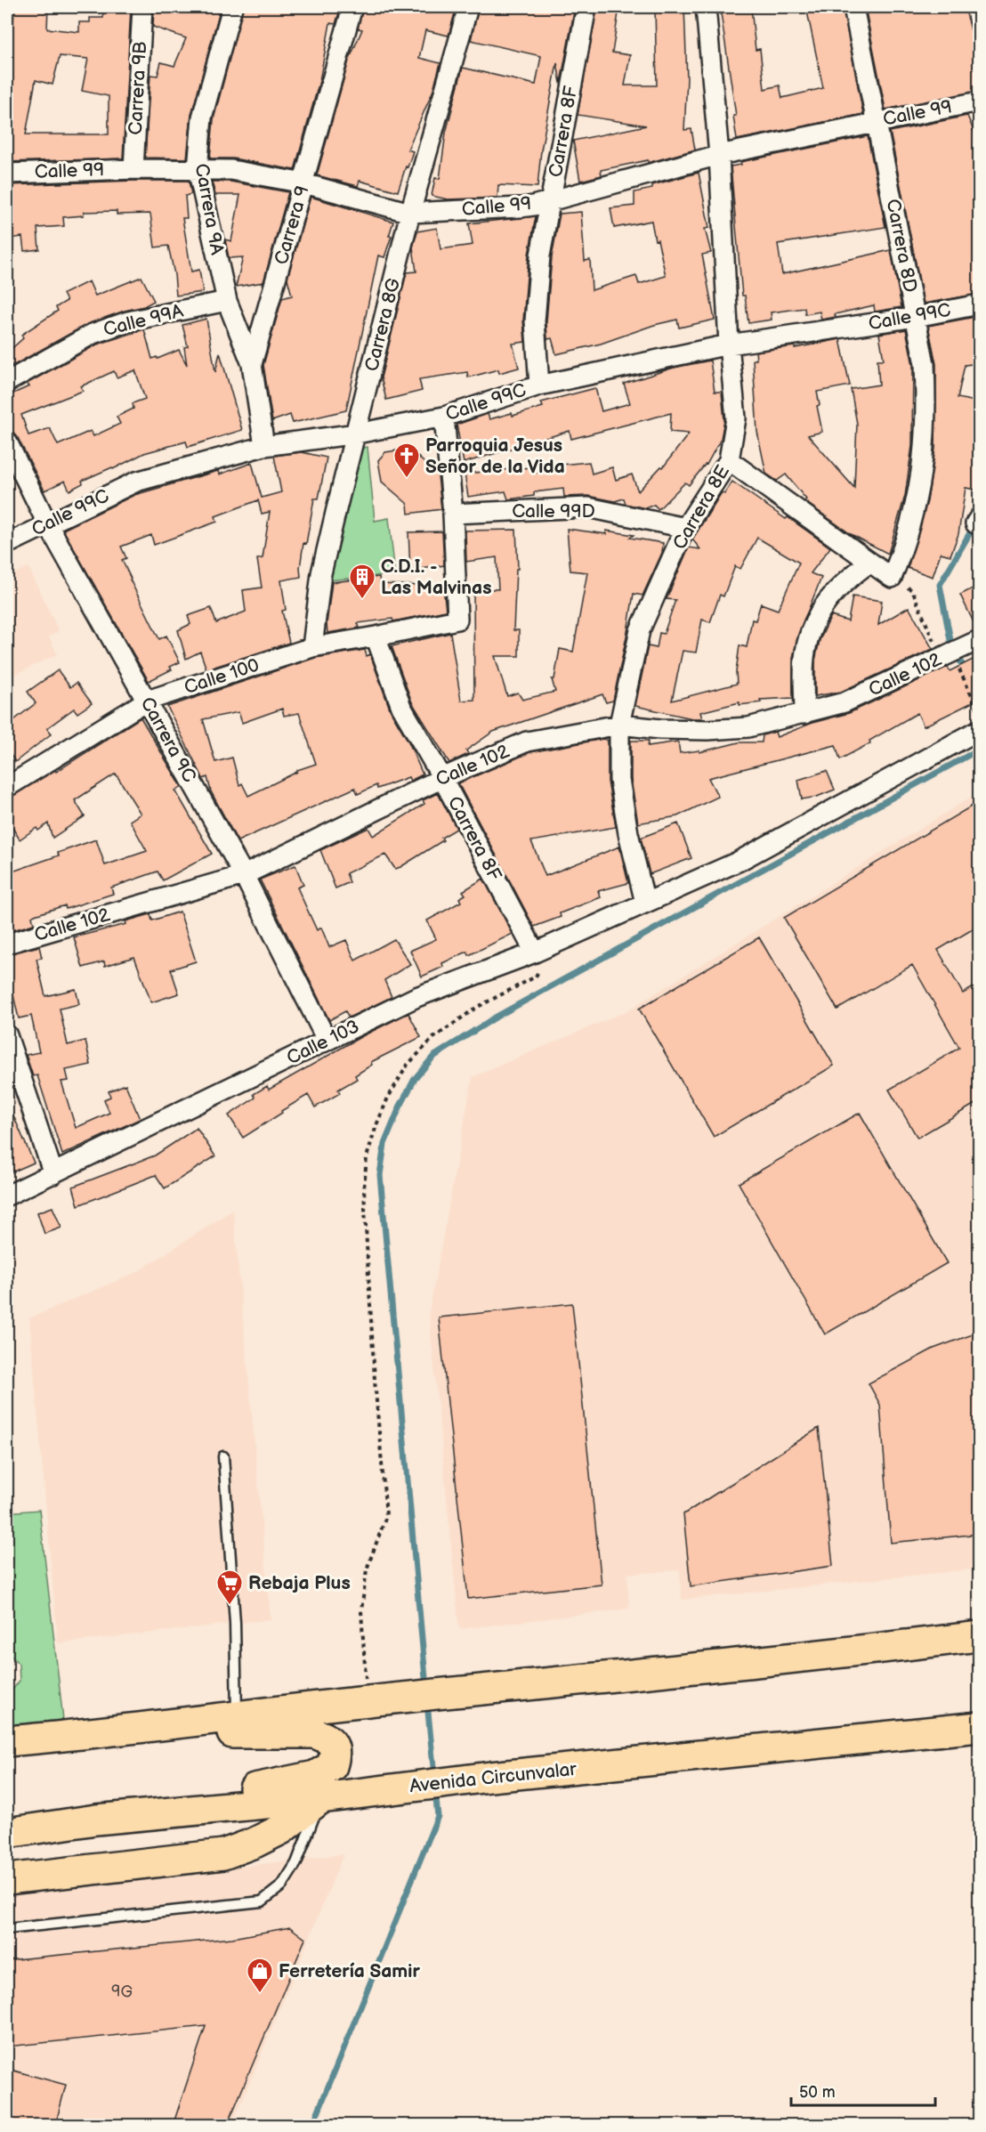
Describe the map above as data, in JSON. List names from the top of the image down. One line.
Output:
{"streets":{"highway":["Avenida Circunvalar"],"street":["Carrera 9B","Calle 99","Carrera 8F","Carrera 9A","Carrera 9","Carrera 8D","Calle 99C","Calle 99A","Carrera 8G","Carrera 8E","Calle 99D","Calle 102","Calle 100","Carrera 9C","Calle 103"]},"crossings":[["Carrera 9B","Calle 99"],["Calle 99","Carrera 8F"],["Calle 99","Carrera 9A"],["Calle 99","Carrera 9"],["Calle 99","Carrera 8D"],["Calle 99","Carrera 8G"],["Calle 99","Carrera 8E"],["Carrera 8F","Calle 99C"],["Carrera 8F","Calle 102"],["Carrera 8F","Calle 100"],["Carrera 8F","Calle 103"],["Carrera 9A","Carrera 9"],["Carrera 9A","Calle 99A"],["Carrera 9","Calle 99C"],["Carrera 8D","Calle 99C"],["Calle 99C","Carrera 8G"],["Calle 99C","Carrera 8E"],["Calle 99C","Carrera 9C"],["Carrera 8G","Calle 100"],["Carrera 8E","Calle 99D"],["Carrera 8E","Calle 102"],["Carrera 8E","Calle 103"],["Calle 99D","Calle 100"],["Calle 102","Carrera 9C"],["Calle 100","Carrera 9C"],["Carrera 9C","Calle 103"]],"places":{"church":["Parroquia Jesus Señor de la Vida"],"building":["C.D.I. - Las Malvinas"],"supermarket":["Rebaja Plus"],"shop":["Ferretería Samir"]},"house_numbers":["9G"],"scale_bar":"50 m"}
